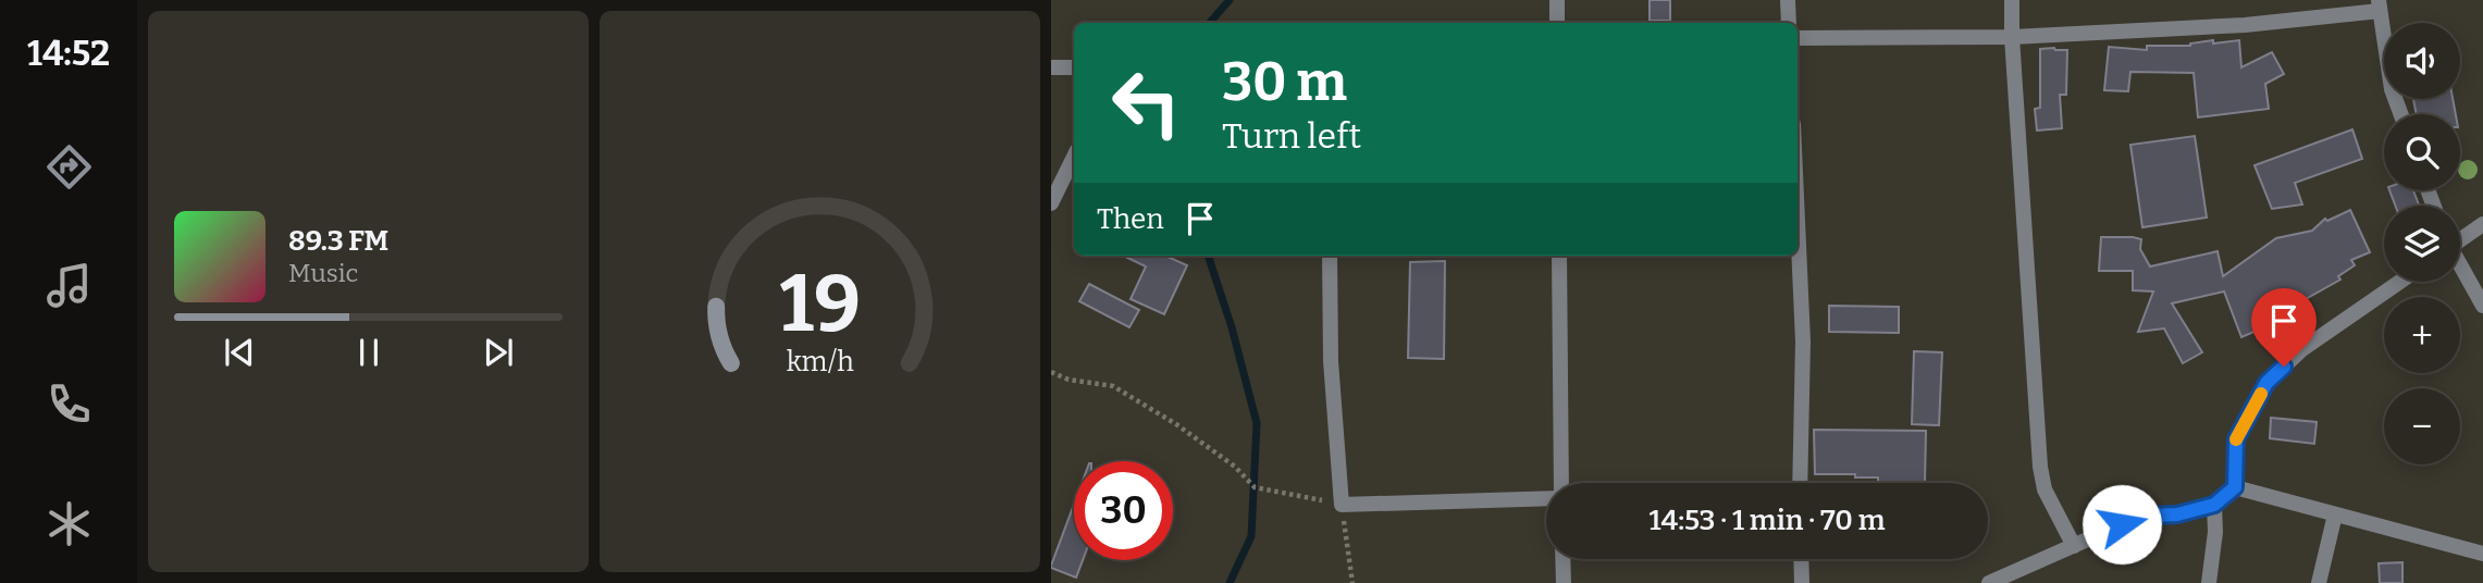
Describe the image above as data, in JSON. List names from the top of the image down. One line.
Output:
{"page":{"tabs":"14:52","map_buttons":["+","−"],"turn":["30 m","Turn left"],"then":"Then","song":["89.3 FM","Music"],"limit":"30","trip":"14:53 · 1 min · 70 m","gauge":["19","km/h"]}}
